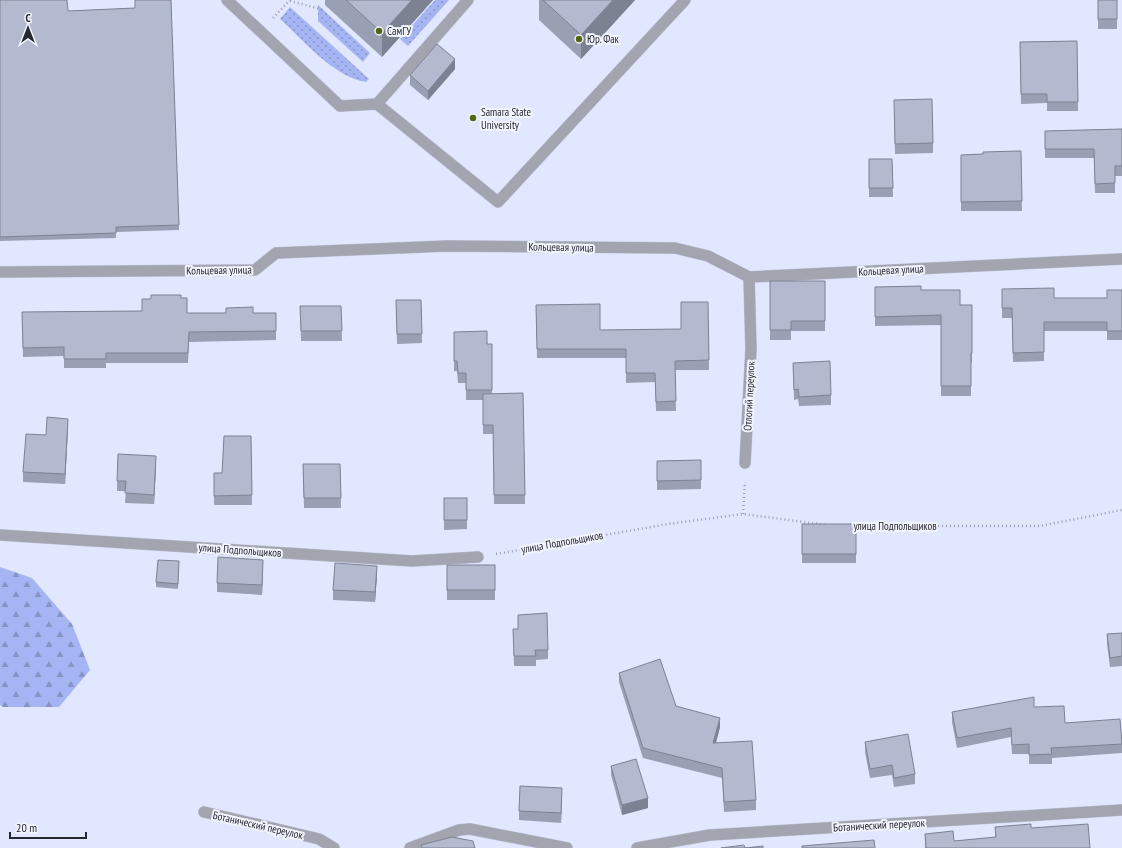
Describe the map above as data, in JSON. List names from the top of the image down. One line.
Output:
{"streets":{"street":["Кольцевая улица","Отлогий переулок","улица Подпольщиков","Ботанический переулок"]},"crossings":[["Кольцевая улица","Отлогий переулок"]],"places":["СамГУ","Юр. Фак","Samara State University"],"scale_bar":"20 m","north":"top"}
